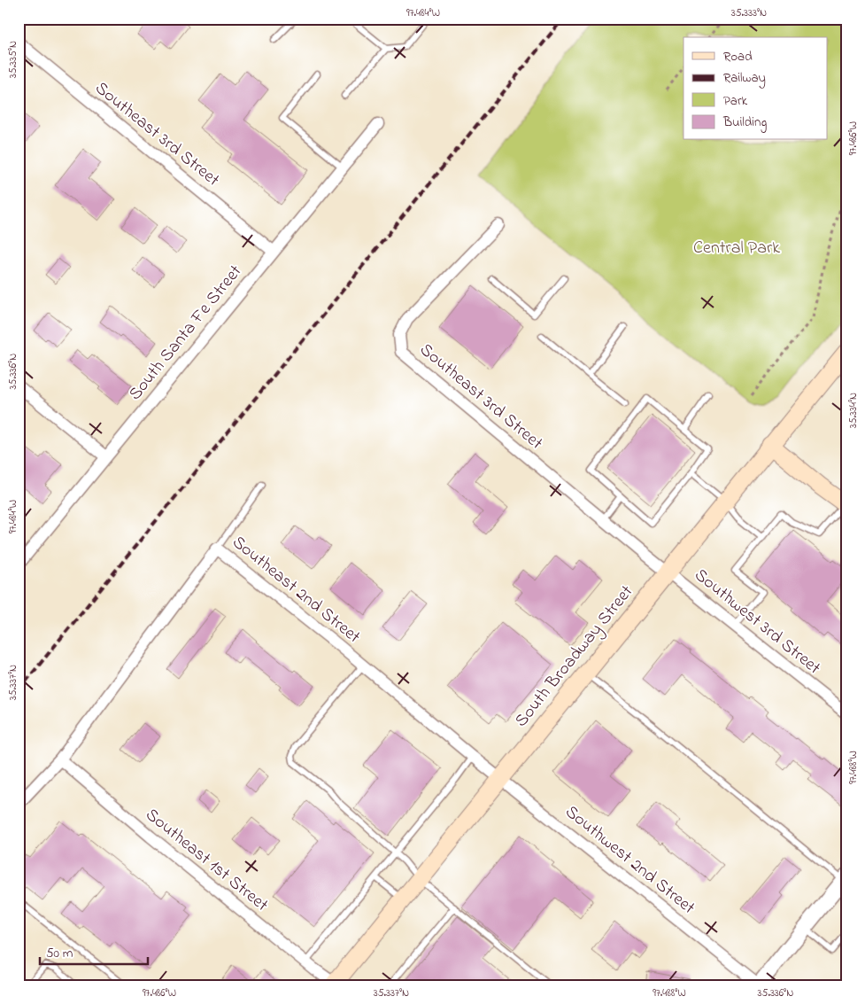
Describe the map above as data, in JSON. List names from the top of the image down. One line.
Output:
{"streets":{"main road":["South Broadway Street"],"street":["Southeast 3rd Street","South Santa Fe Street","Southeast 2nd Street","Southwest 3rd Street","Southeast 1st Street","Southwest 2nd Street"]},"crossings":[["Southeast 3rd Street","South Santa Fe Street"],["Southeast 3rd Street","Southwest 3rd Street"],["Southeast 3rd Street","South Broadway Street"],["Southeast 2nd Street","South Broadway Street"],["Southeast 2nd Street","Southeast 1st Street"],["Southeast 2nd Street","Southwest 2nd Street"],["Southwest 3rd Street","South Broadway Street"],["South Broadway Street","Southeast 1st Street"],["South Broadway Street","Southwest 2nd Street"]],"parks":["Central Park"],"legend":["Road","Railway","Park","Building"],"scale_bar":"50 m","coordinates":["97.484°W","35.333°N","35.335°N","97.486°W","35.336°N","35.334°N","35.337°N","97.488°W"]}
